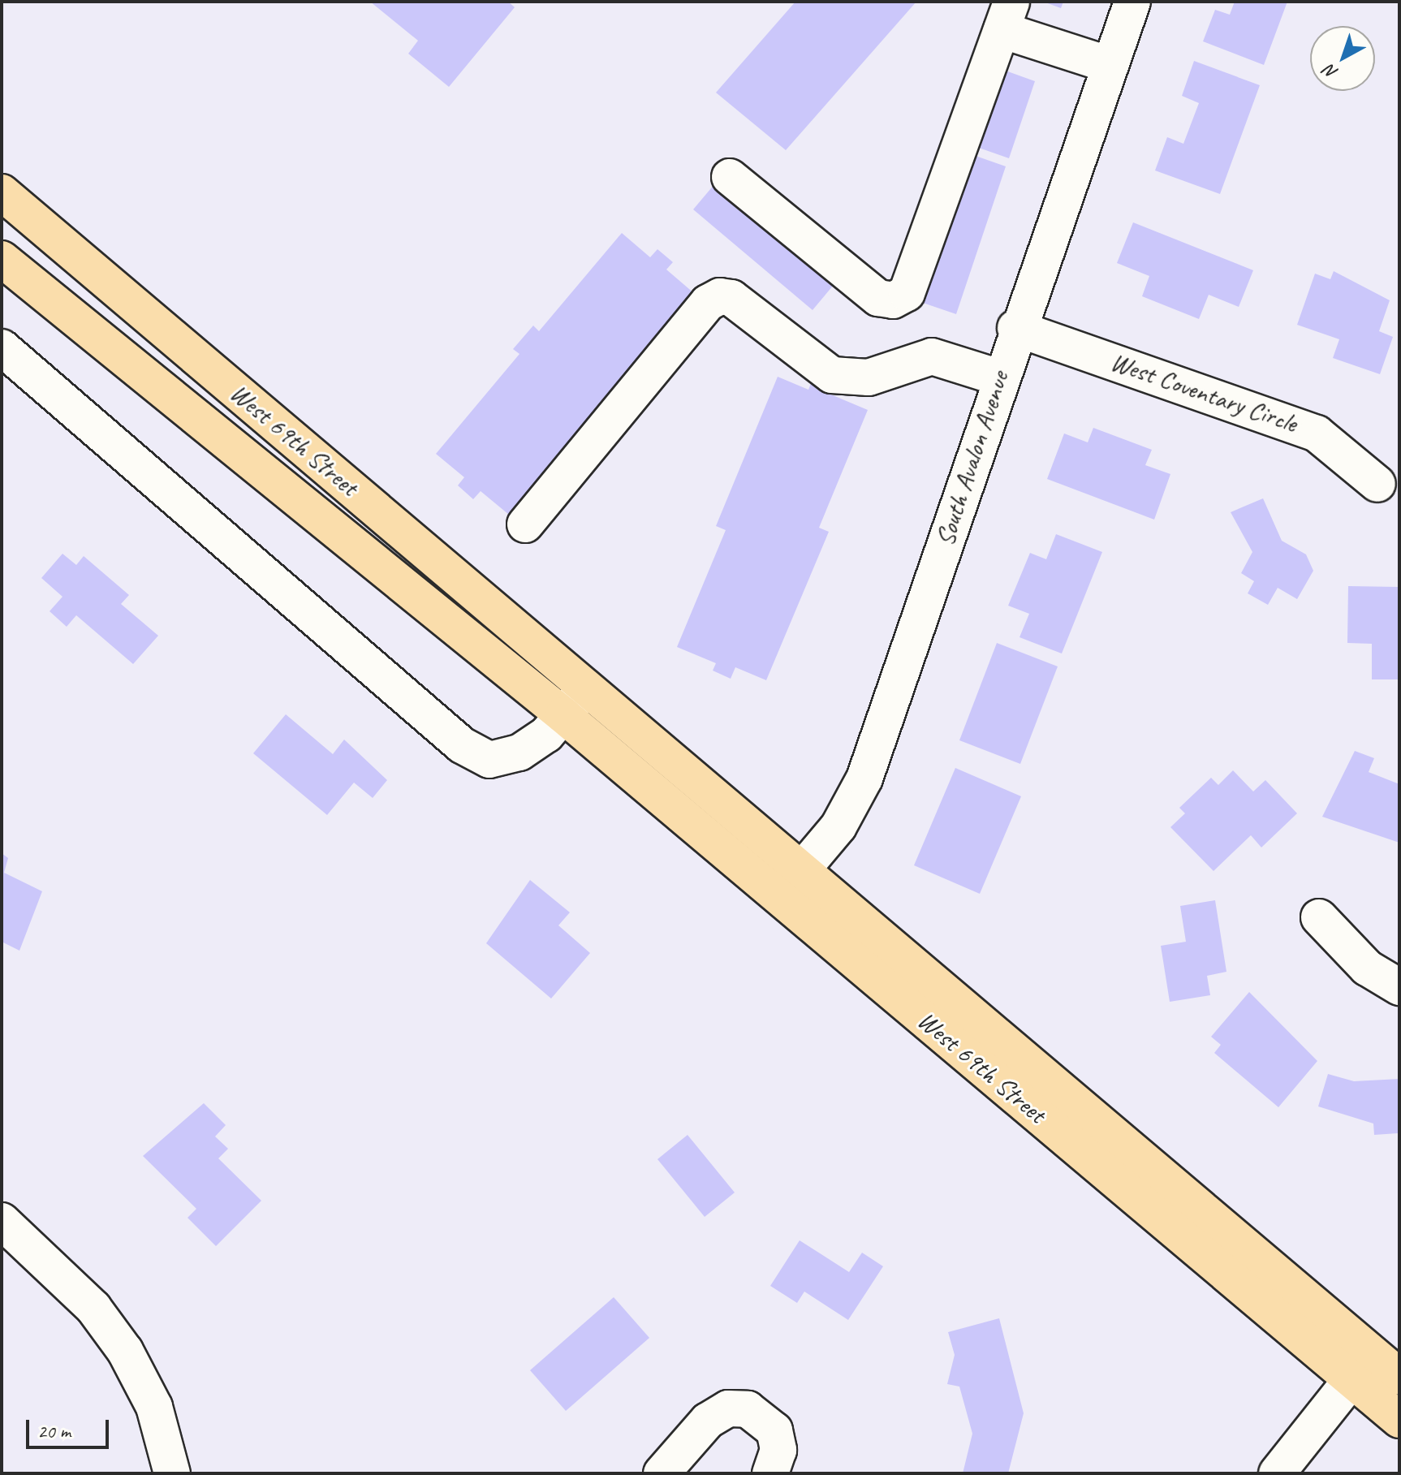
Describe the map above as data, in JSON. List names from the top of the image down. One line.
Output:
{"streets":{"main road":["West 69th Street"],"street":["West Coventary Circle","South Avalon Avenue"]},"crossings":[["West Coventary Circle","South Avalon Avenue"],["West 69th Street","South Avalon Avenue"]],"scale_bar":"20 m","north":"bottom left"}
